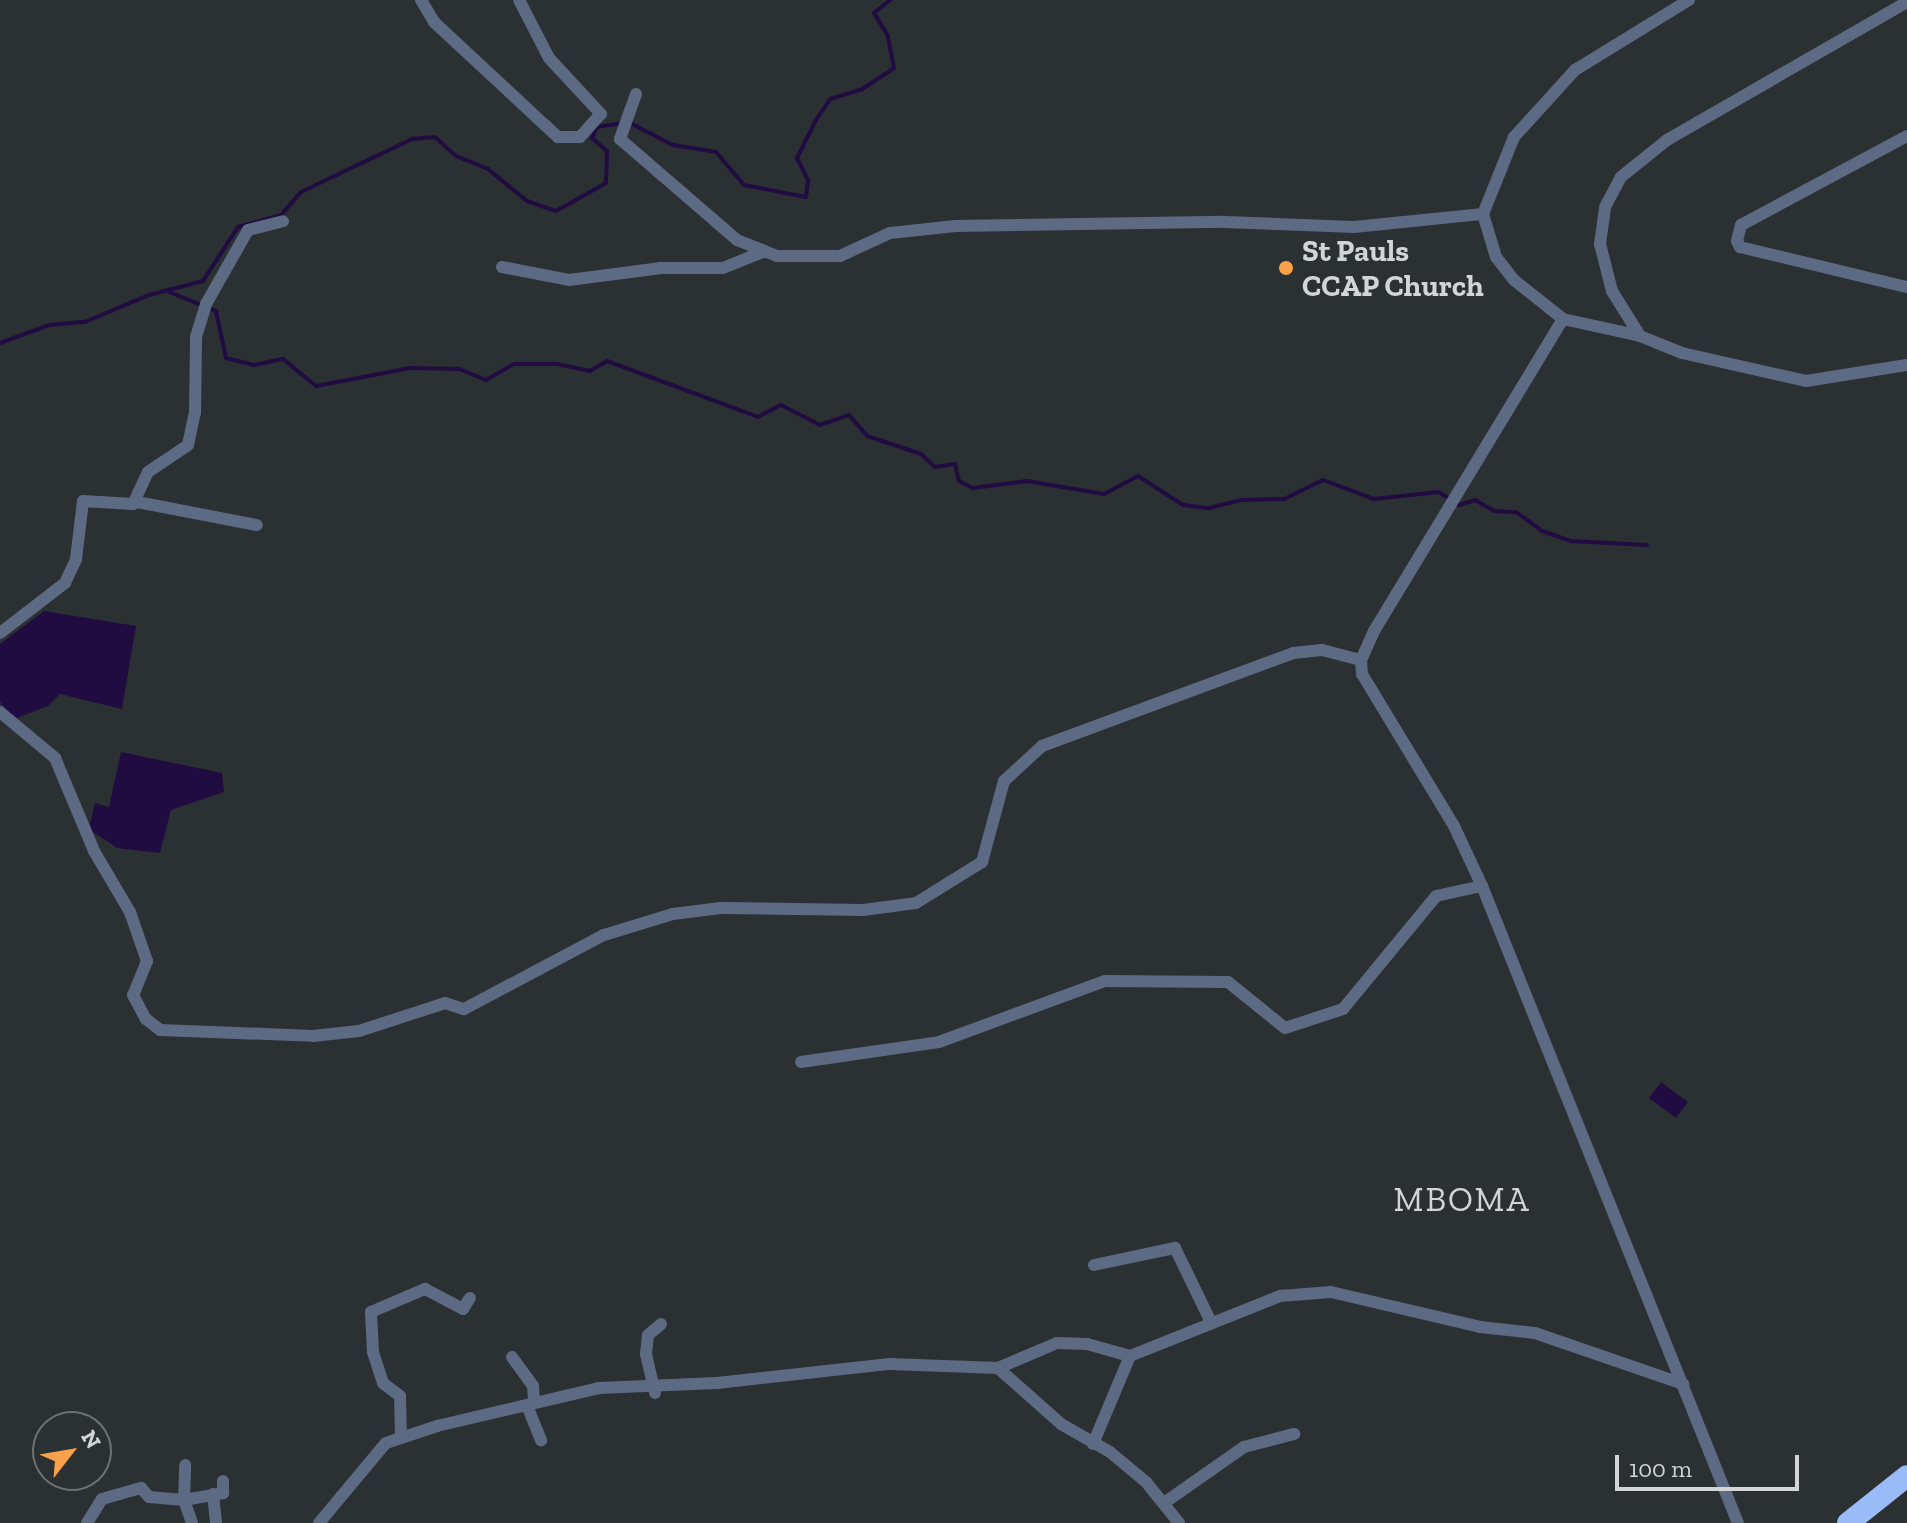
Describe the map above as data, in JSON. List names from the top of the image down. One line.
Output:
{"districts":["MBOMA"],"places":["St Pauls CCAP Church"],"scale_bar":"100 m","north":"top right"}
